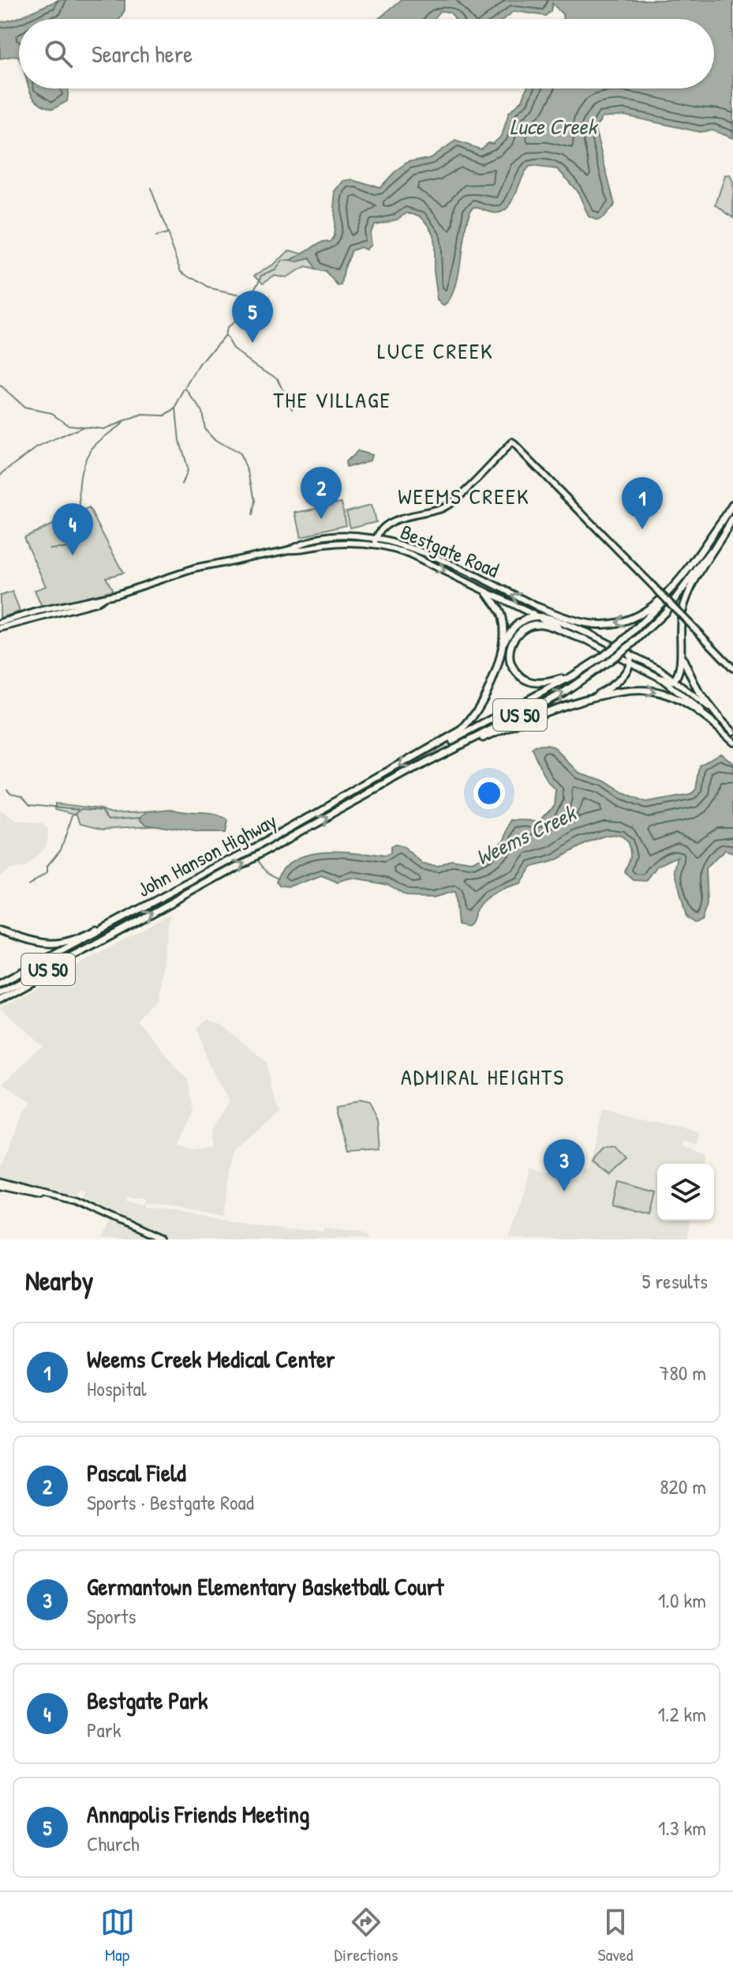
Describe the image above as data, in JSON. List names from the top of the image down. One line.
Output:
{"streets":{"highway":["US 50","John Hanson Highway"],"main road":["Bestgate Road"]},"crossings":[["US 50","John Hanson Highway"]],"districts":["LUCE CREEK","THE VILLAGE","WEEMS CREEK","ADMIRAL HEIGHTS"],"water":["Luce Creek","Weems Creek"],"page":{"search":"Search here","pins":["5","2","1","4","3"],"heading":["Nearby","5 results"],"list":[{"mark":"1","name":"Weems Creek Medical Center","note":"Hospital","value":"780 m"},{"mark":"2","name":"Pascal Field","note":"Sports · Bestgate Road","value":"820 m"},{"mark":"3","name":"Germantown Elementary Basketball Court","note":"Sports","value":"1.0 km"},{"mark":"4","name":"Bestgate Park","note":"Park","value":"1.2 km"},{"mark":"5","name":"Annapolis Friends Meeting","note":"Church","value":"1.3 km"}],"nav":["Map","Directions","Saved"]}}
